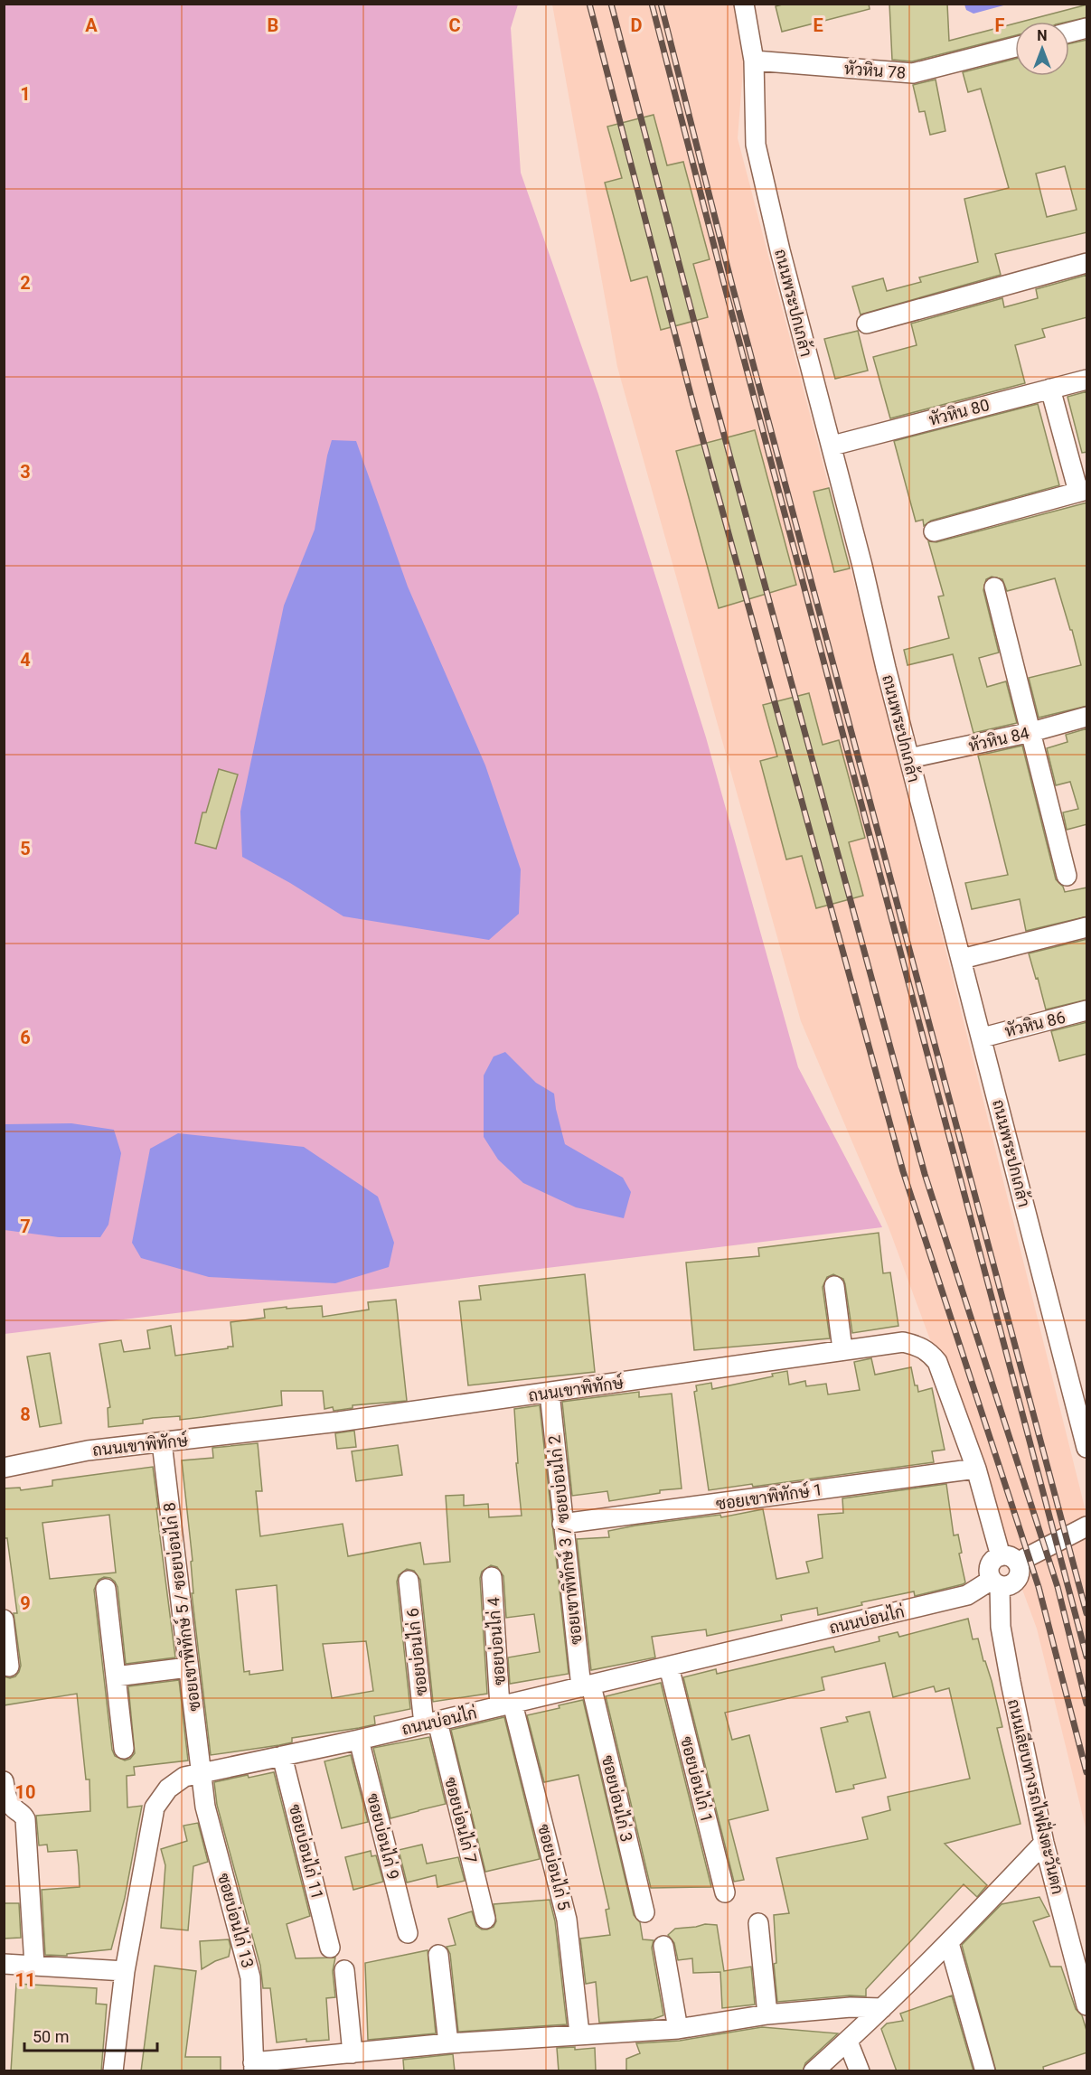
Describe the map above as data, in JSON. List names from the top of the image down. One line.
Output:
{"streets":{"street":["หัวหิน 78","ถนนพระปกเกล้า","หัวหิน 80","หัวหิน 84","หัวหิน 86","ถนนเขาพิทักษ์","ซอยเขาพิทักษ์ 1","ซอยเขาพิทักษ์ 3 / ซอยบ่อนไก่ 2","ซอยเขาพิทักษ์ 5 / ซอยบ่อนไก่ 8","ถนนบ่อนไก่","ซอยบ่อนไก่ 4","ซอยบ่อนไก่ 6","ซอยบ่อนไก่ 1","ถนนเลียบทางรถไฟฝั่งตะวันตก","ซอยบ่อนไก่ 3","ซอยบ่อนไก่ 7","ซอยบ่อนไก่ 9","ซอยบ่อนไก่ 11","ซอยบ่อนไก่ 5","ซอยบ่อนไก่ 13"]},"crossings":[["หัวหิน 78","ถนนพระปกเกล้า"],["ถนนพระปกเกล้า","หัวหิน 80"],["ถนนพระปกเกล้า","หัวหิน 84"],["ถนนพระปกเกล้า","หัวหิน 86"],["ถนนเขาพิทักษ์","ซอยเขาพิทักษ์ 1"],["ถนนเขาพิทักษ์","ซอยเขาพิทักษ์ 3 / ซอยบ่อนไก่ 2"],["ถนนเขาพิทักษ์","ซอยเขาพิทักษ์ 5 / ซอยบ่อนไก่ 8"],["ถนนเขาพิทักษ์","ถนนบ่อนไก่"],["ถนนเขาพิทักษ์","ถนนเลียบทางรถไฟฝั่งตะวันตก"],["ซอยเขาพิทักษ์ 1","ซอยเขาพิทักษ์ 3 / ซอยบ่อนไก่ 2"],["ซอยเขาพิทักษ์ 3 / ซอยบ่อนไก่ 2","ถนนบ่อนไก่"],["ซอยเขาพิทักษ์ 3 / ซอยบ่อนไก่ 2","ซอยบ่อนไก่ 3"],["ซอยเขาพิทักษ์ 5 / ซอยบ่อนไก่ 8","ถนนบ่อนไก่"],["ซอยเขาพิทักษ์ 5 / ซอยบ่อนไก่ 8","ซอยบ่อนไก่ 13"],["ถนนบ่อนไก่","ซอยบ่อนไก่ 4"],["ถนนบ่อนไก่","ซอยบ่อนไก่ 6"],["ถนนบ่อนไก่","ซอยบ่อนไก่ 1"],["ถนนบ่อนไก่","ถนนเลียบทางรถไฟฝั่งตะวันตก"],["ถนนบ่อนไก่","ซอยบ่อนไก่ 3"],["ถนนบ่อนไก่","ซอยบ่อนไก่ 7"],["ถนนบ่อนไก่","ซอยบ่อนไก่ 9"],["ถนนบ่อนไก่","ซอยบ่อนไก่ 11"],["ถนนบ่อนไก่","ซอยบ่อนไก่ 5"],["ถนนบ่อนไก่","ซอยบ่อนไก่ 13"],["ซอยบ่อนไก่ 4","ซอยบ่อนไก่ 5"],["ซอยบ่อนไก่ 6","ซอยบ่อนไก่ 7"]],"scale_bar":"50 m","north":"top","grid":{"columns":["A","B","C","D","E","F"],"rows":["1","2","3","4","5","6","7","8","9","10","11"]}}
